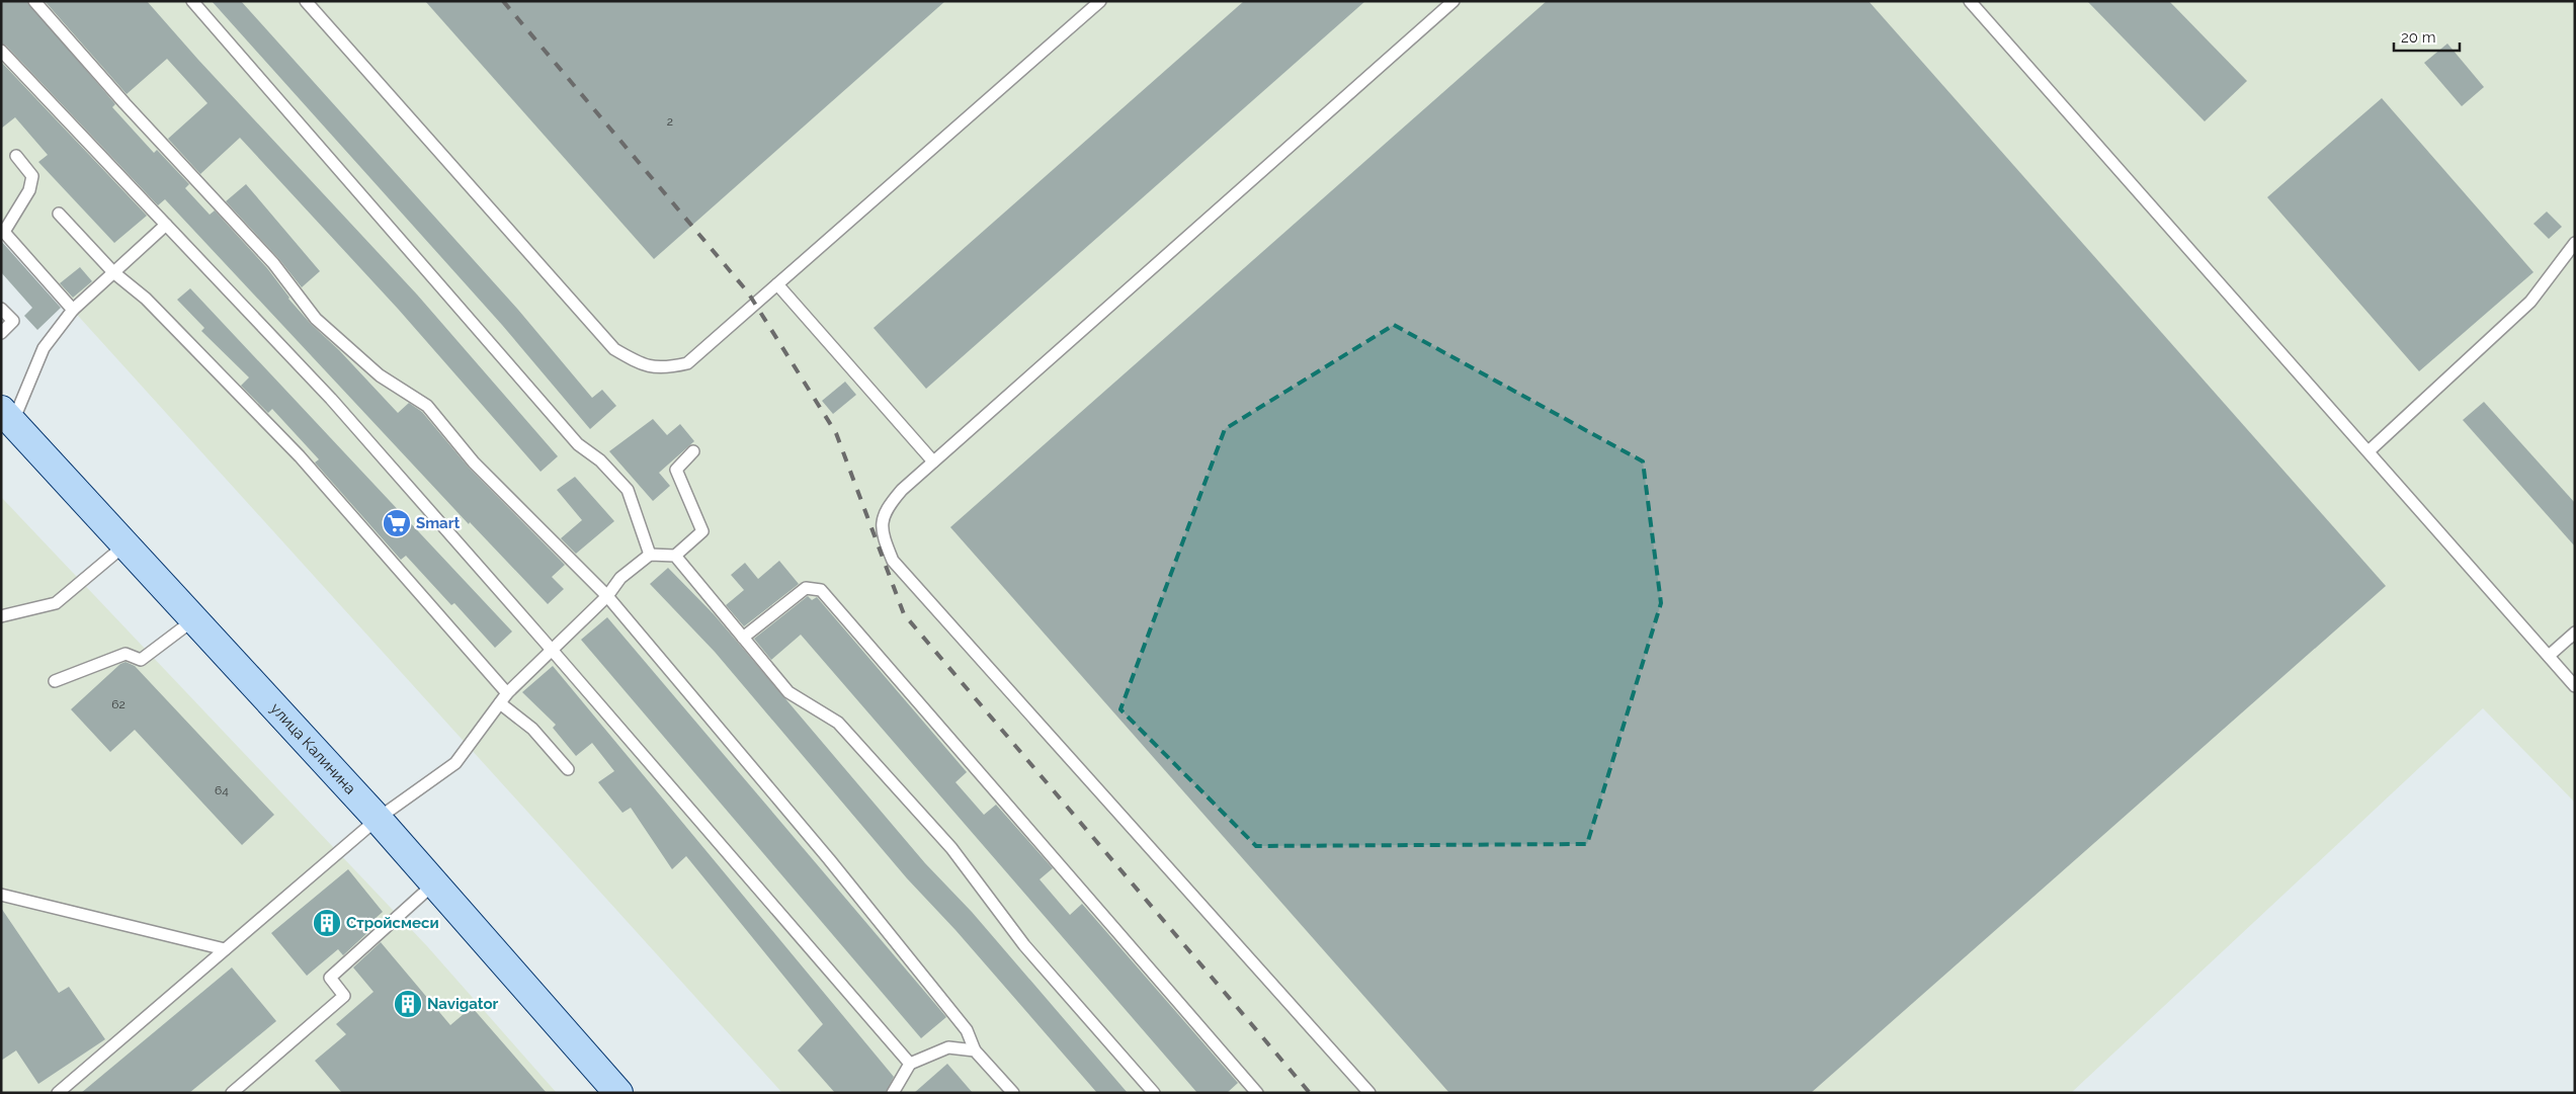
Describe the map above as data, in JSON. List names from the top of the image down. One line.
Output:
{"streets":{"street":["улица Калинина"]},"places":{"supermarket":["Smart"],"building":["Стройсмеси","Navigator"]},"house_numbers":["2","62","64"],"scale_bar":"20 m"}
